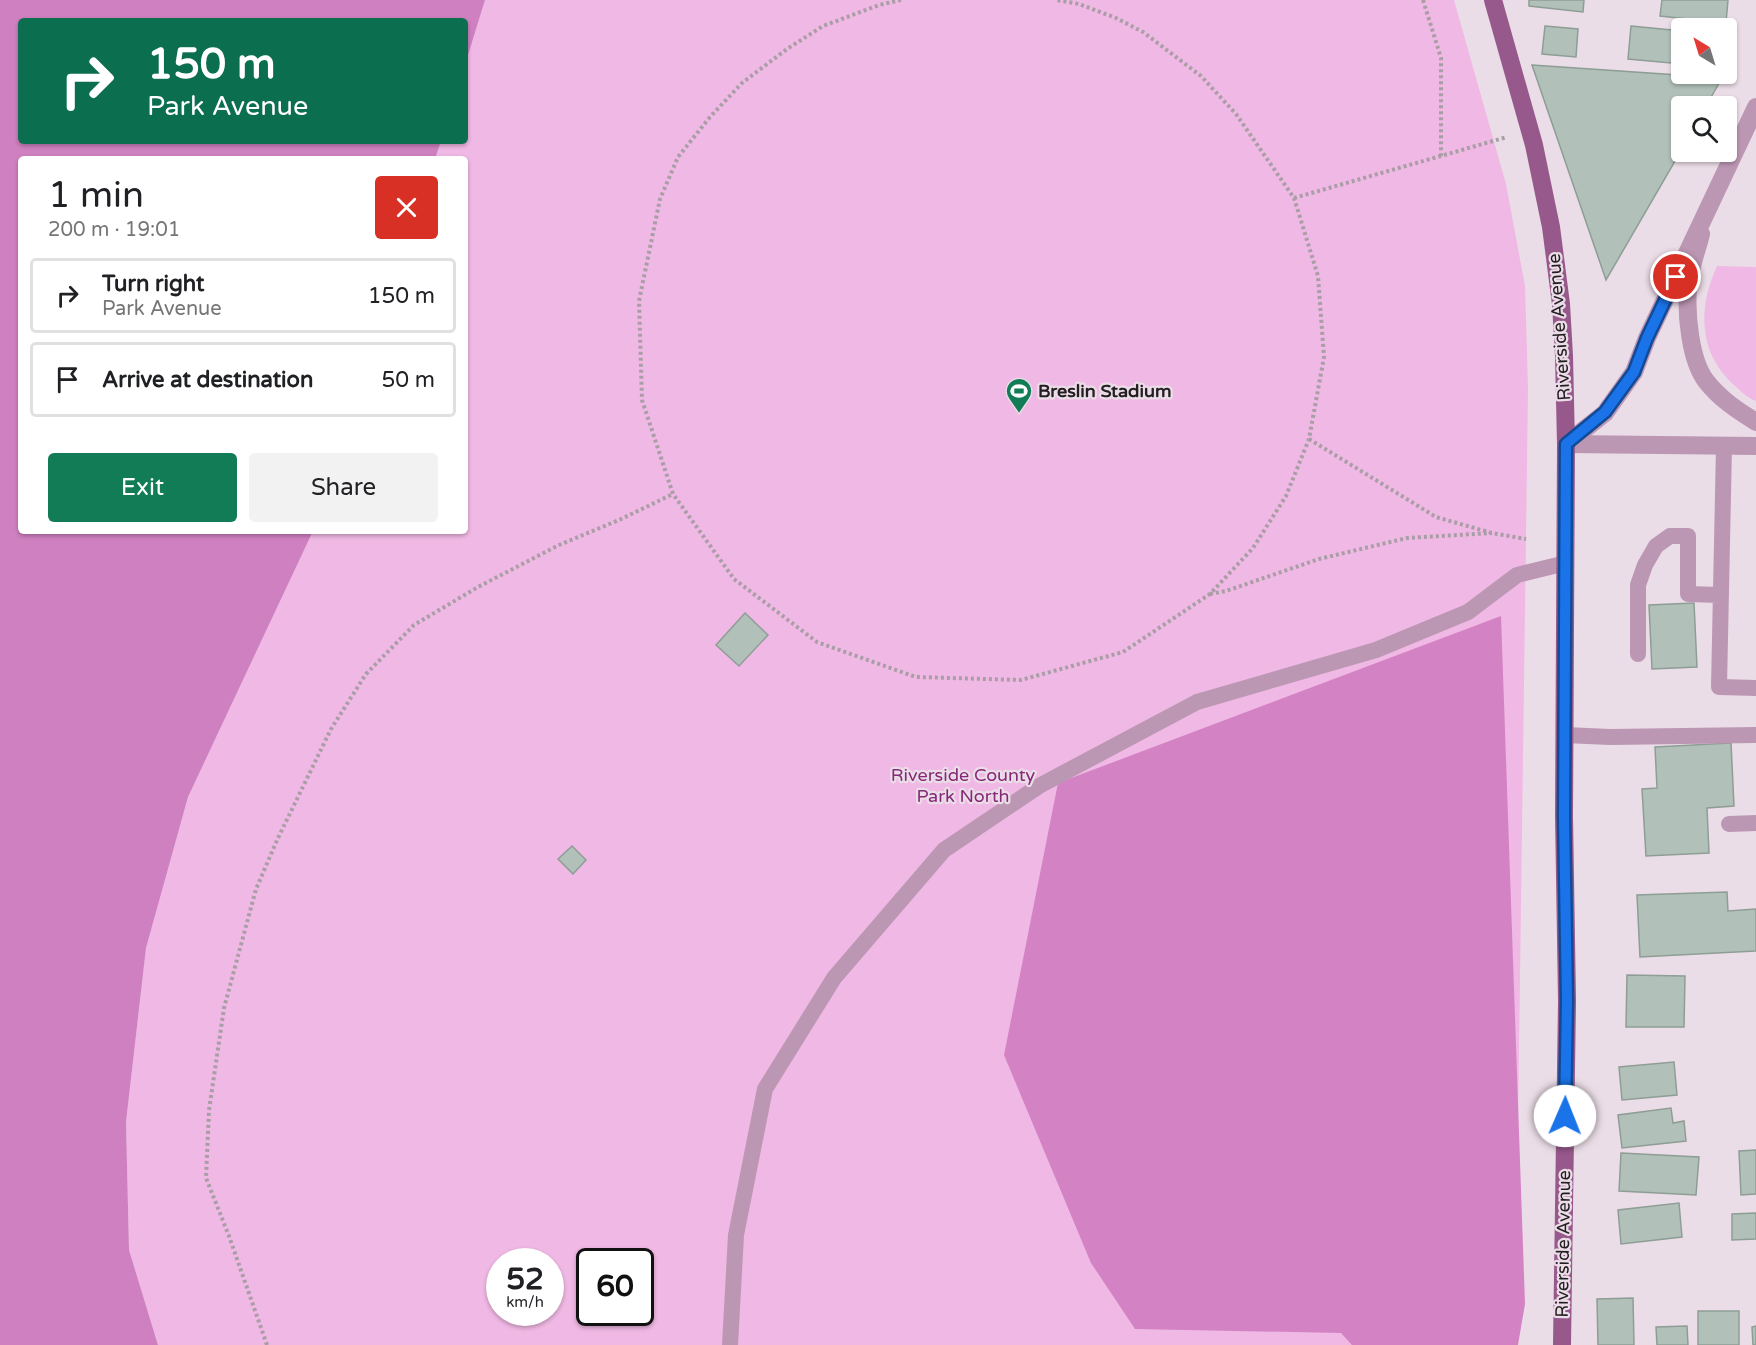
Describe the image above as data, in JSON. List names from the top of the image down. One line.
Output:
{"streets":{"main road":["Riverside Avenue"]},"parks":["Riverside County Park North"],"places":{"sports":["Breslin Stadium"]},"north":"top left","page":{"turn":["150 m","Park Avenue"],"heading":["1 min","200 m · 19:01"],"list":[{"name":"Turn right","note":"Park Avenue","value":"150 m"},{"name":"Arrive at destination","value":"50 m"}],"buttons":["Exit","Share"],"speed":"52 km/h","limit":"60"}}
